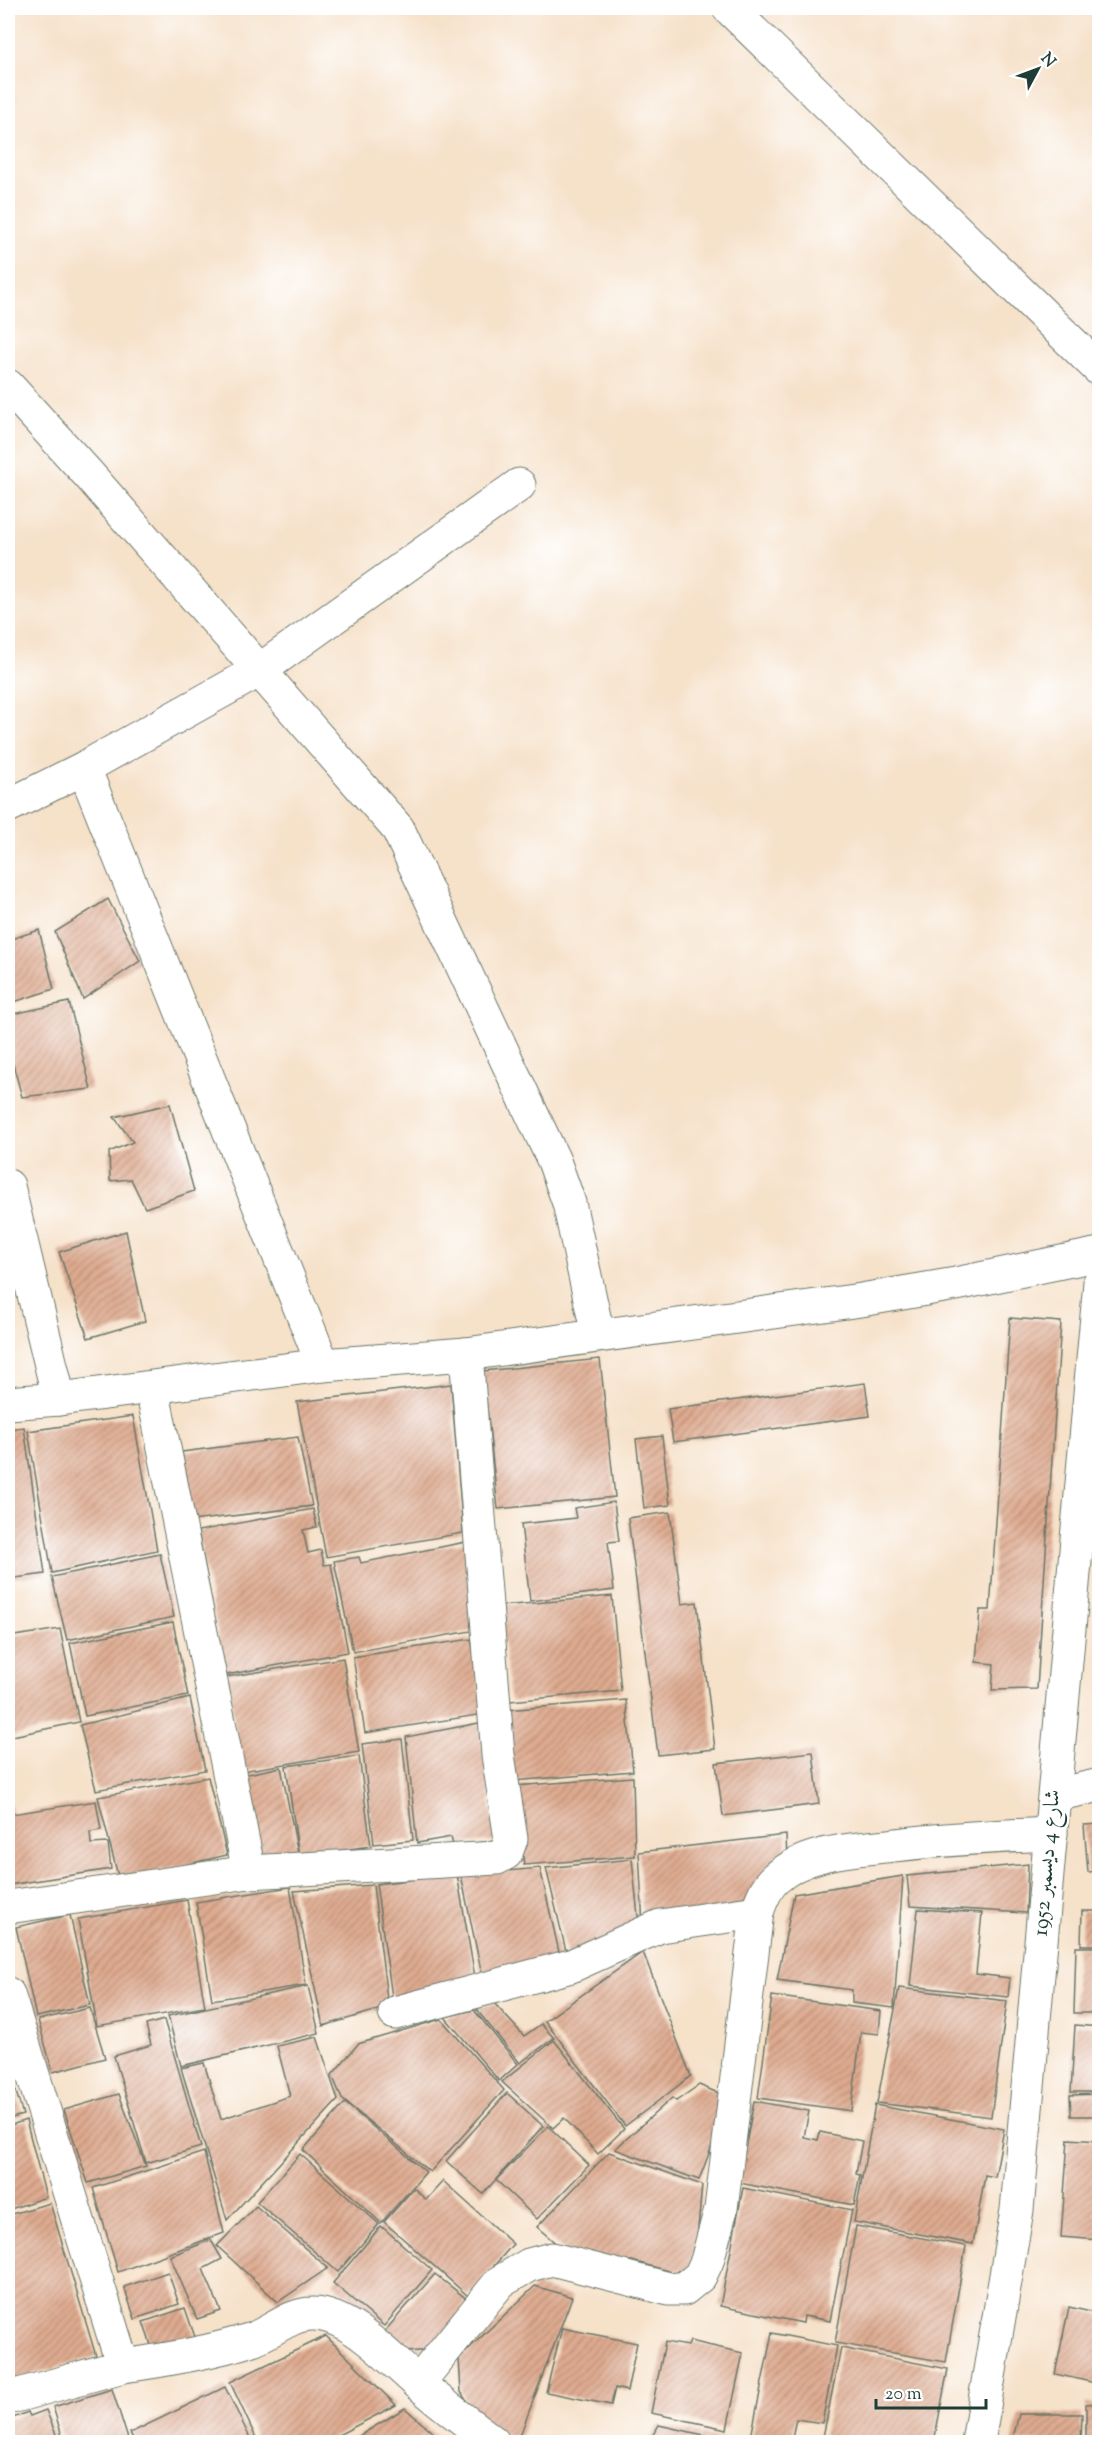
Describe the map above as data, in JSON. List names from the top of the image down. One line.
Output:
{"streets":{"street":["شارع 4 ديسمبر 1952"]},"scale_bar":"20 m","north":"top right"}
